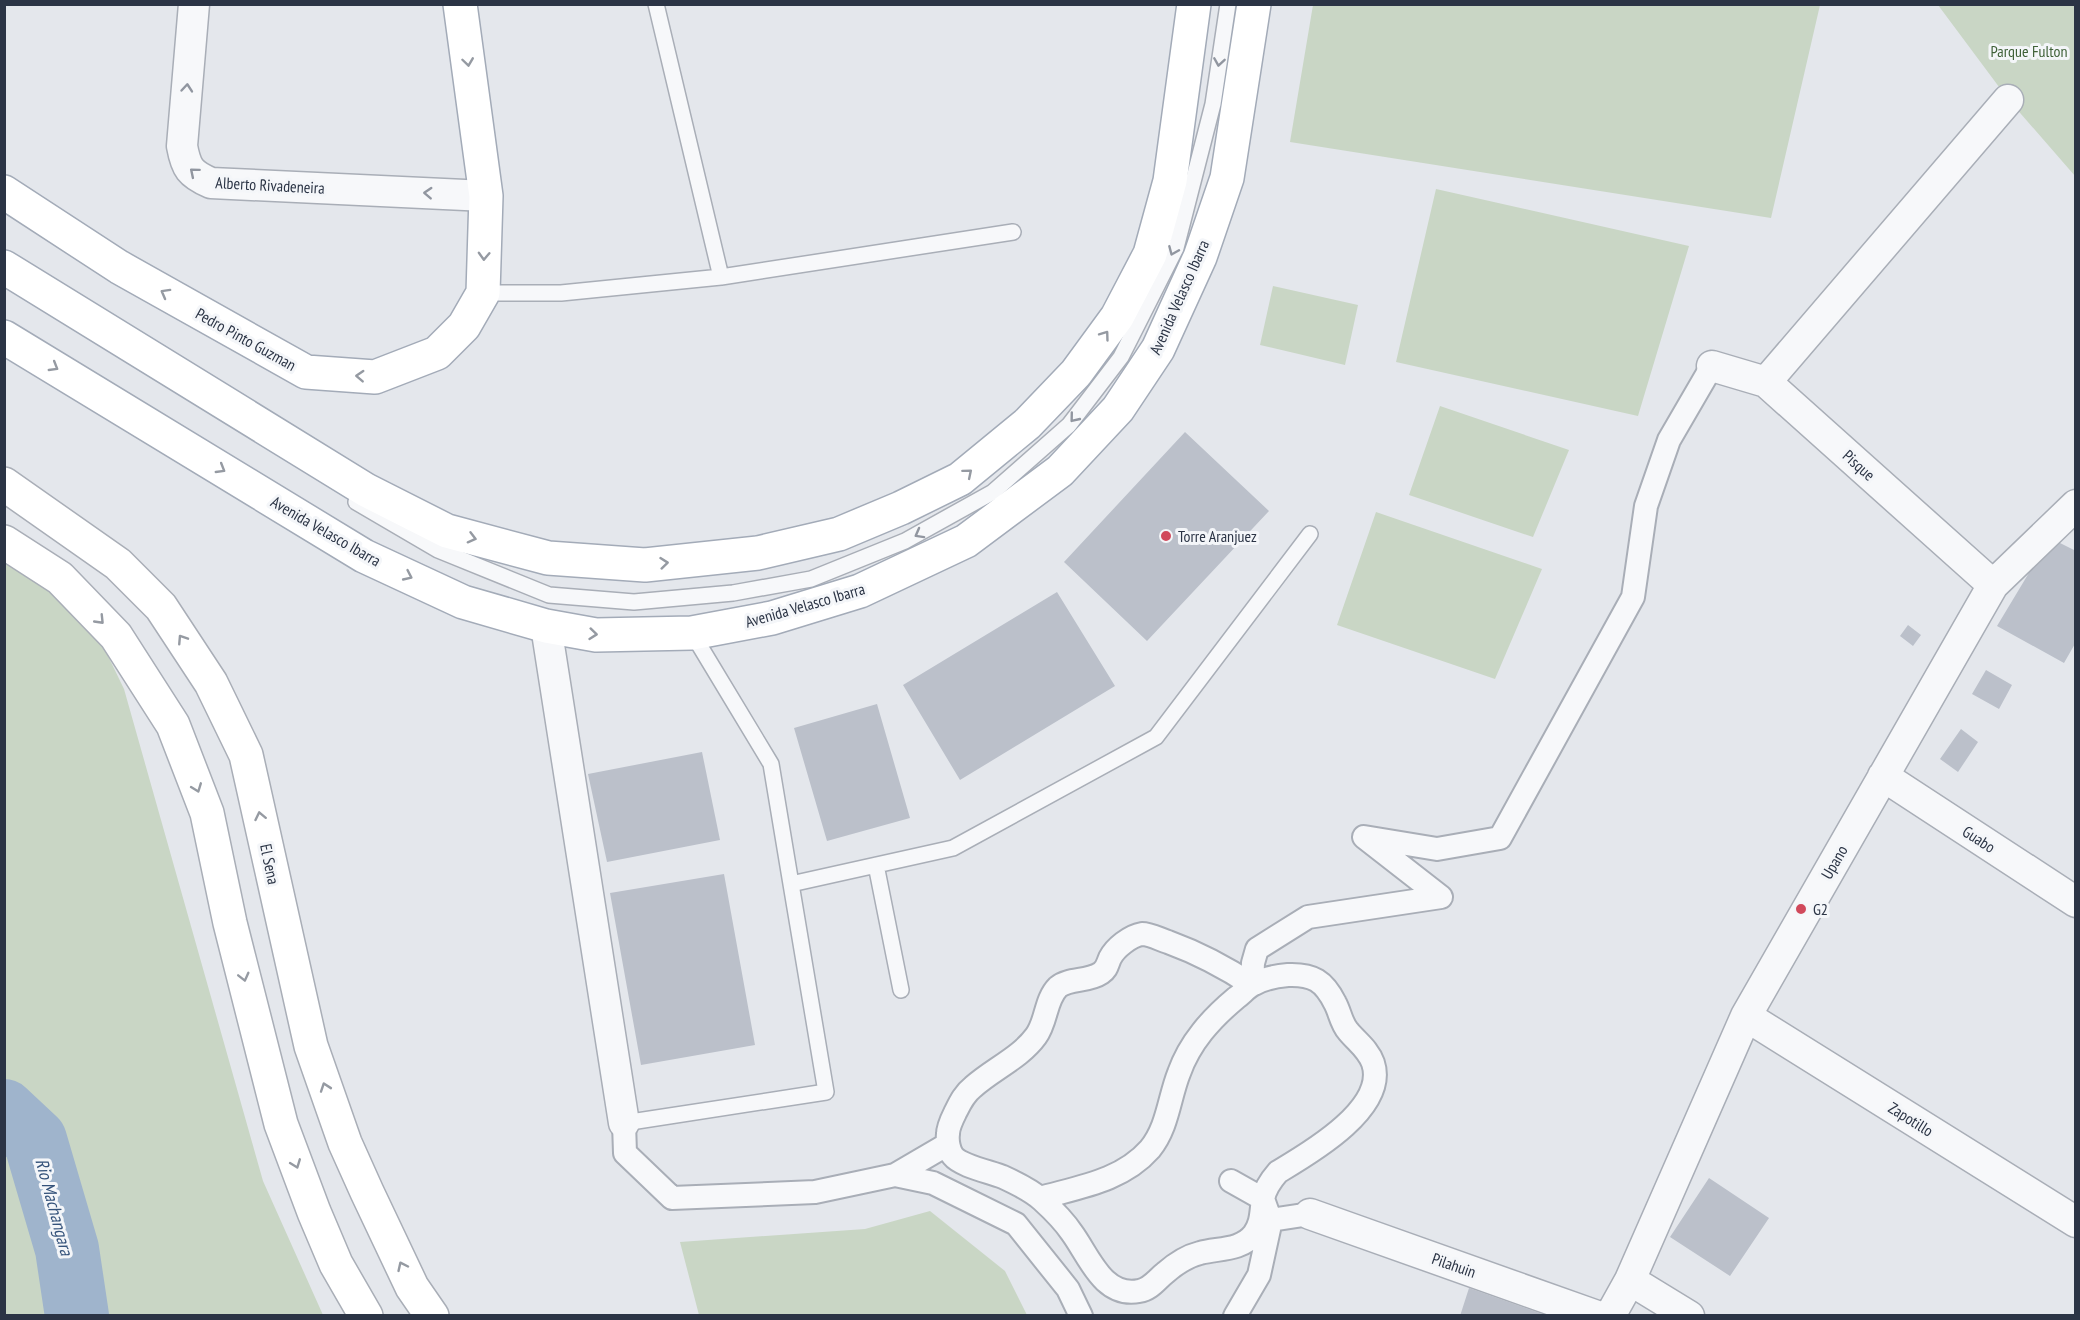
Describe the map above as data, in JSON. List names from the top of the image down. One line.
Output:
{"streets":{"main road":["Avenida Velasco Ibarra","Pedro Pinto Guzman","El Sena"],"street":["Alberto Rivadeneira","Pisque","Guabo","Upano","Zapotillo","Pilahuin"]},"crossings":[["Alberto Rivadeneira","Pedro Pinto Guzman"],["Pisque","Upano"],["Guabo","Upano"],["Upano","Zapotillo"]],"one_way":["Avenida Velasco Ibarra"],"water":["Rio Machangara"],"parks":["Parque Fulton"],"places":["Torre Aranjuez","G2"]}
